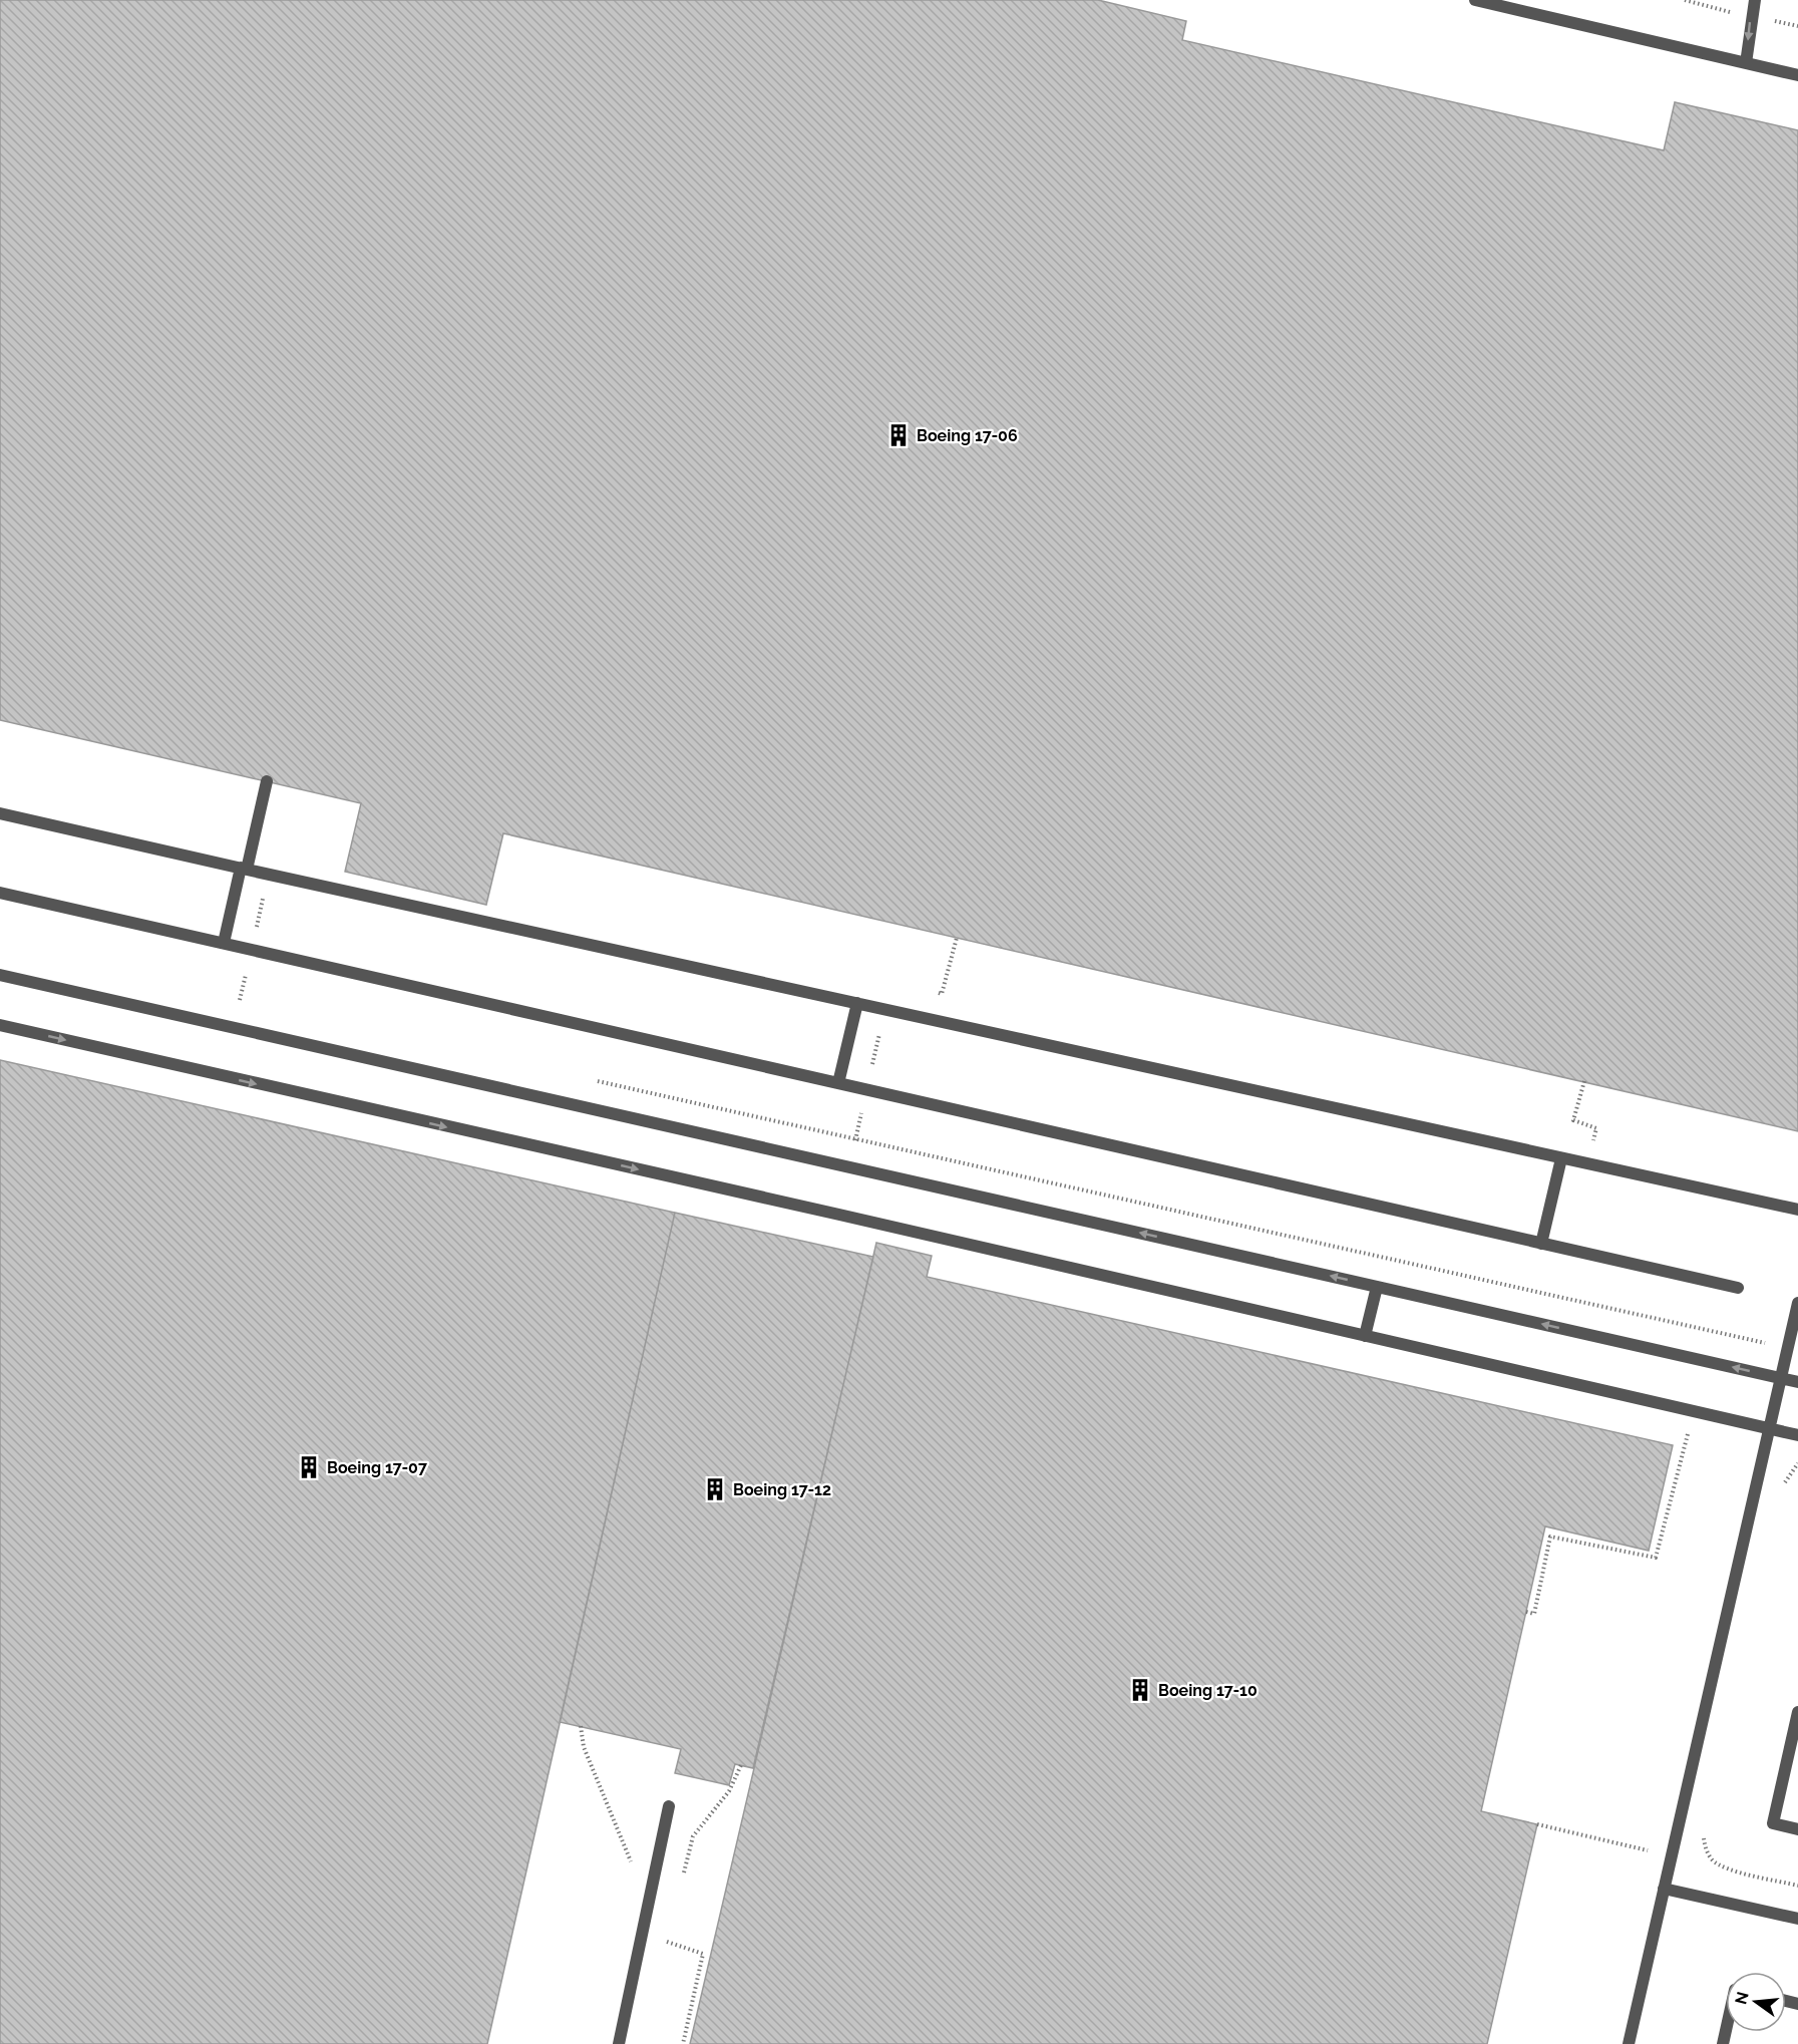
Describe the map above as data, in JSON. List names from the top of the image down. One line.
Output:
{"places":{"building":["Boeing 17-06","Boeing 17-07","Boeing 17-12","Boeing 17-10"]},"north":"left"}
